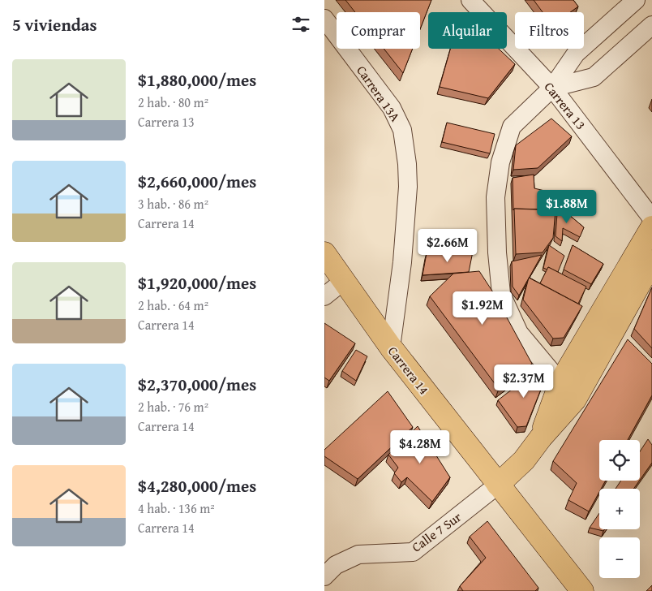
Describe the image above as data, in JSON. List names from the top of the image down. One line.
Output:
{"streets":{"main road":["Carrera 14"],"street":["Carrera 13A","Carrera 13","Calle 7 Sur"]},"crossings":[["Carrera 13A","Carrera 14"],["Carrera 14","Calle 7 Sur"]],"page":{"heading":"5 viviendas","chip":["Comprar","Alquilar","Filtros"],"list":[{"name":"$1,880,000/mes","note":"2 hab. · 80 m² · Carrera 13"},{"name":"$2,660,000/mes","note":"3 hab. · 86 m² · Carrera 14"},{"name":"$1,920,000/mes","note":"2 hab. · 64 m² · Carrera 14"},{"name":"$2,370,000/mes","note":"2 hab. · 76 m² · Carrera 14"},{"name":"$4,280,000/mes","note":"4 hab. · 136 m² · Carrera 14"}],"price":["$1.88M","$2.66M","$1.92M","$2.37M","$4.28M"],"map_buttons":["+","−"]}}
